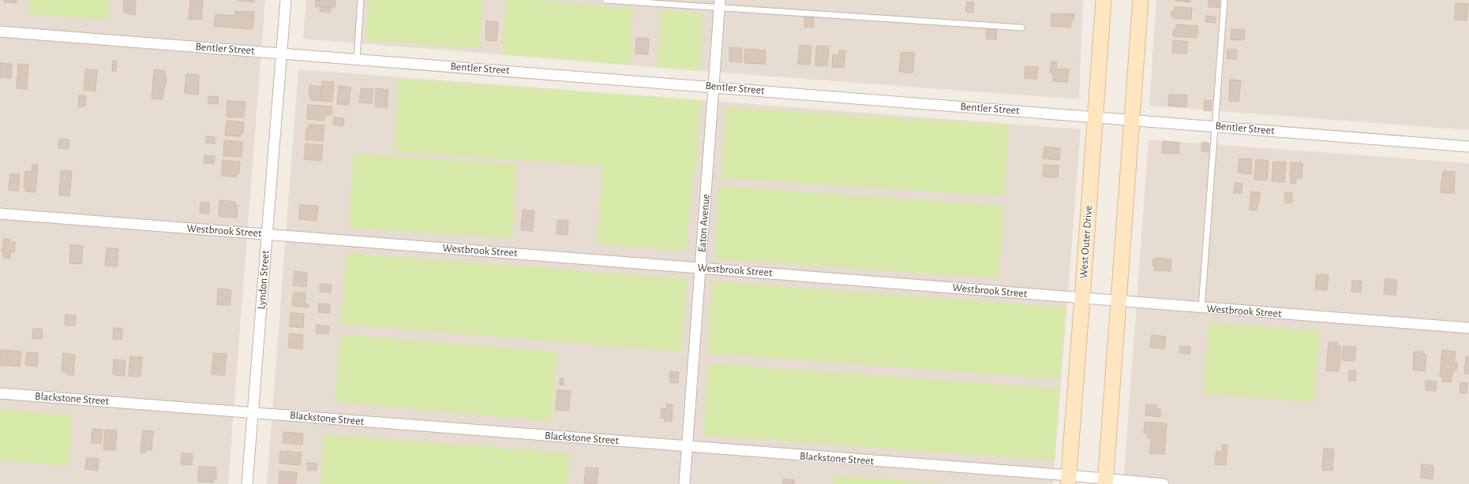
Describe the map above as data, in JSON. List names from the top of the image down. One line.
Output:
{"streets":{"main road":["West Outer Drive"],"street":["Bentler Street","Eaton Avenue","Westbrook Street","Lyndon Street","Blackstone Street"]},"crossings":[["Bentler Street","Eaton Avenue"],["Bentler Street","West Outer Drive"],["Bentler Street","Lyndon Street"],["Eaton Avenue","Westbrook Street"],["Eaton Avenue","Blackstone Street"],["Westbrook Street","West Outer Drive"],["Westbrook Street","Lyndon Street"],["West Outer Drive","Blackstone Street"],["Lyndon Street","Blackstone Street"]]}
